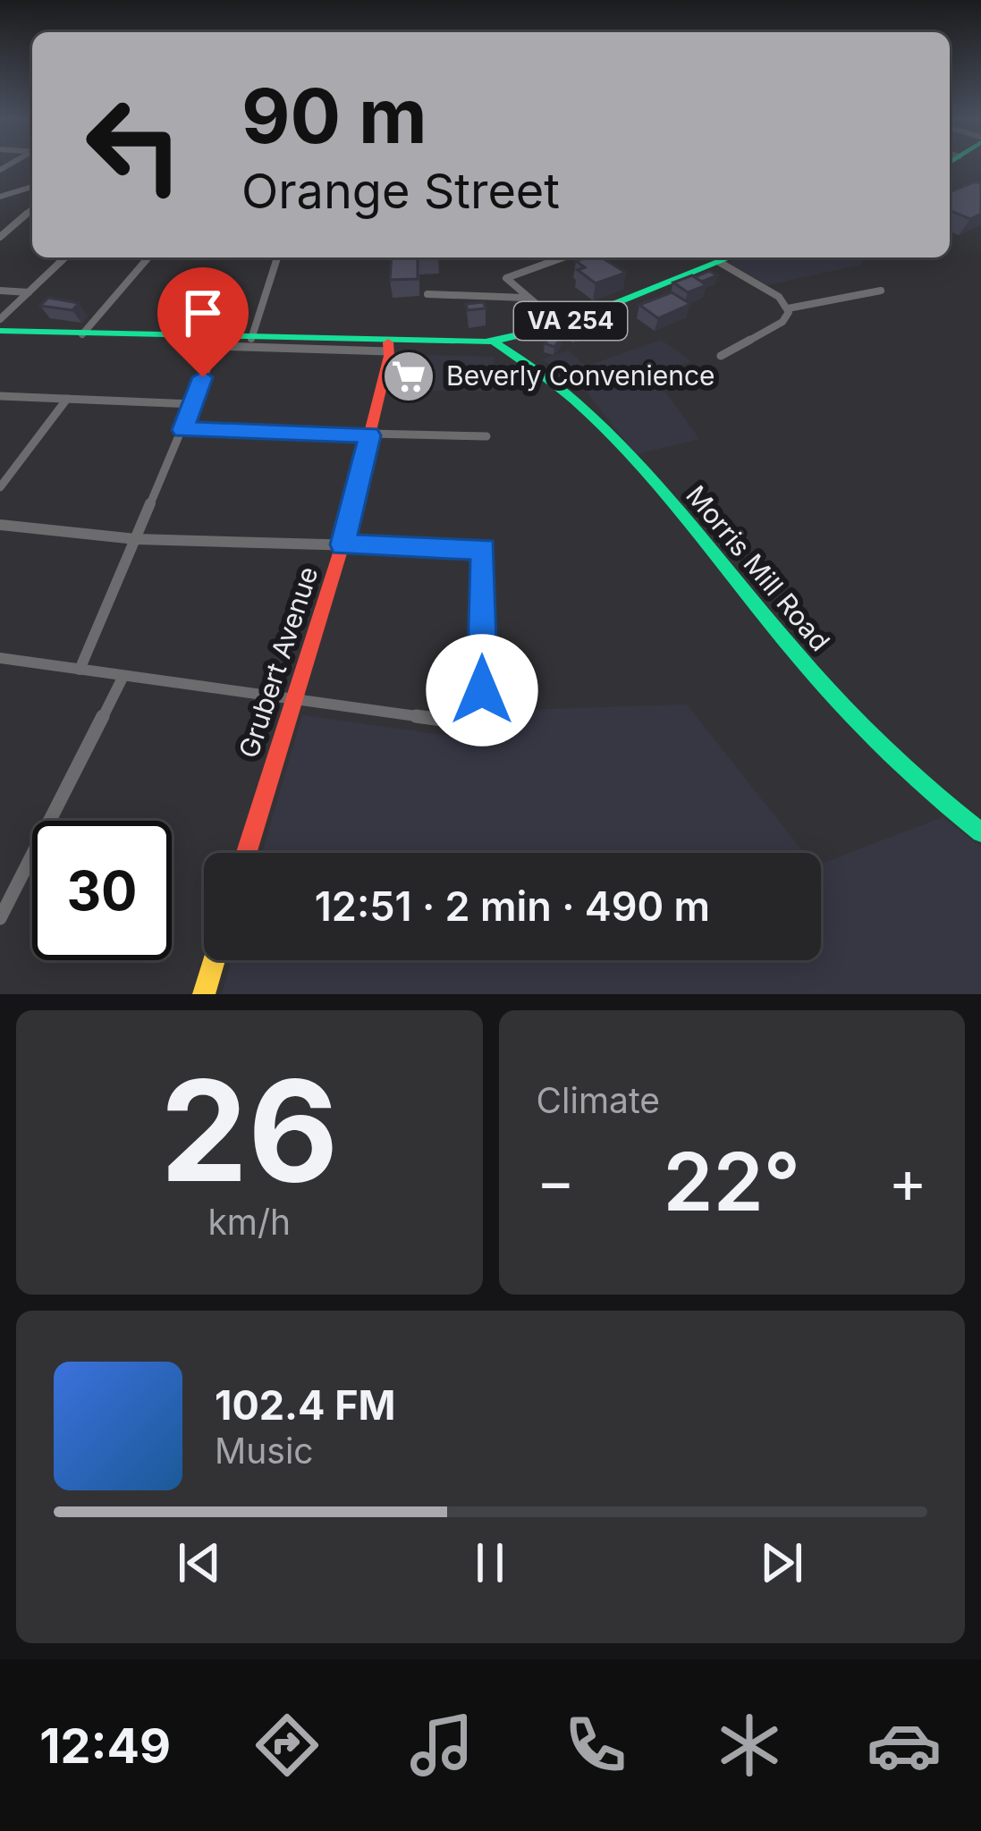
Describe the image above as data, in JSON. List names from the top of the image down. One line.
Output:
{"streets":{"main road":["VA 254","Morris Mill Road","Grubert Avenue"]},"crossings":[["VA 254","Morris Mill Road"],["VA 254","Grubert Avenue"]],"places":{"supermarket":["Beverly Convenience"]},"page":{"turn":["90 m","Orange Street"],"limit":"30","trip":"12:51 · 2 min · 490 m","tile":[["26","km/h"],"Climate"],"heat":["−","22°","+"],"song":["102.4 FM","Music"],"tabs":"12:49"}}
